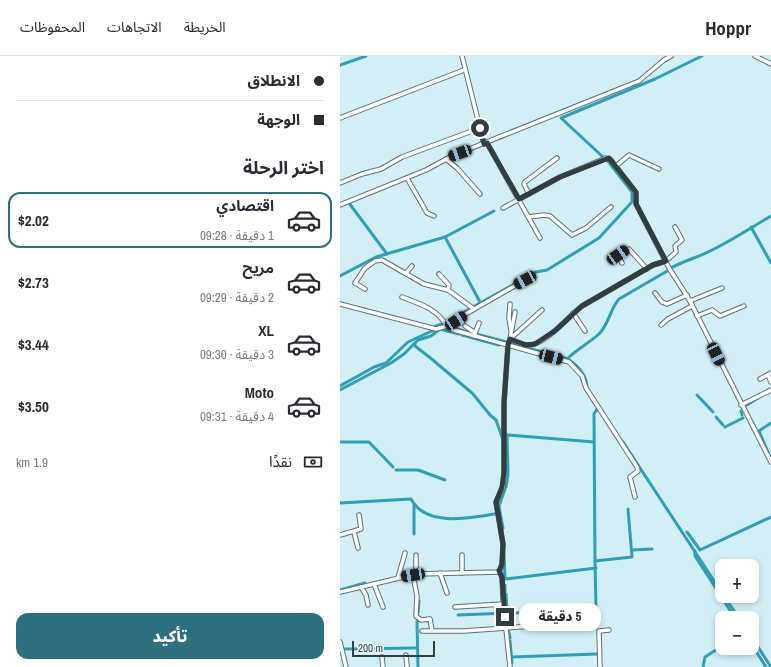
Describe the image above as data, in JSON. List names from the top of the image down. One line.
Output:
{"scale_bar":"200 m","page":{"header":"Hoppr","nav":["الخريطة","الاتجاهات","المحفوظات"],"banner":["الانطلاق","الوجهة"],"heading":"اختر الرحلة","list":[{"name":"اقتصادي","note":"1 دقيقة · 09:28","value":"$2.02"},{"name":"مريح","note":"2 دقيقة · 09:29","value":"$2.73"},{"name":"XL","note":"3 دقيقة · 09:30","value":"$3.44"},{"name":"Moto","note":"4 دقيقة · 09:31","value":"$3.50"}],"pay":["نقدًا","1.9 km"],"map_buttons":["+","−"],"bubble":"5 دقيقة","buttons":"تأكيد","scale":"200 m"}}
